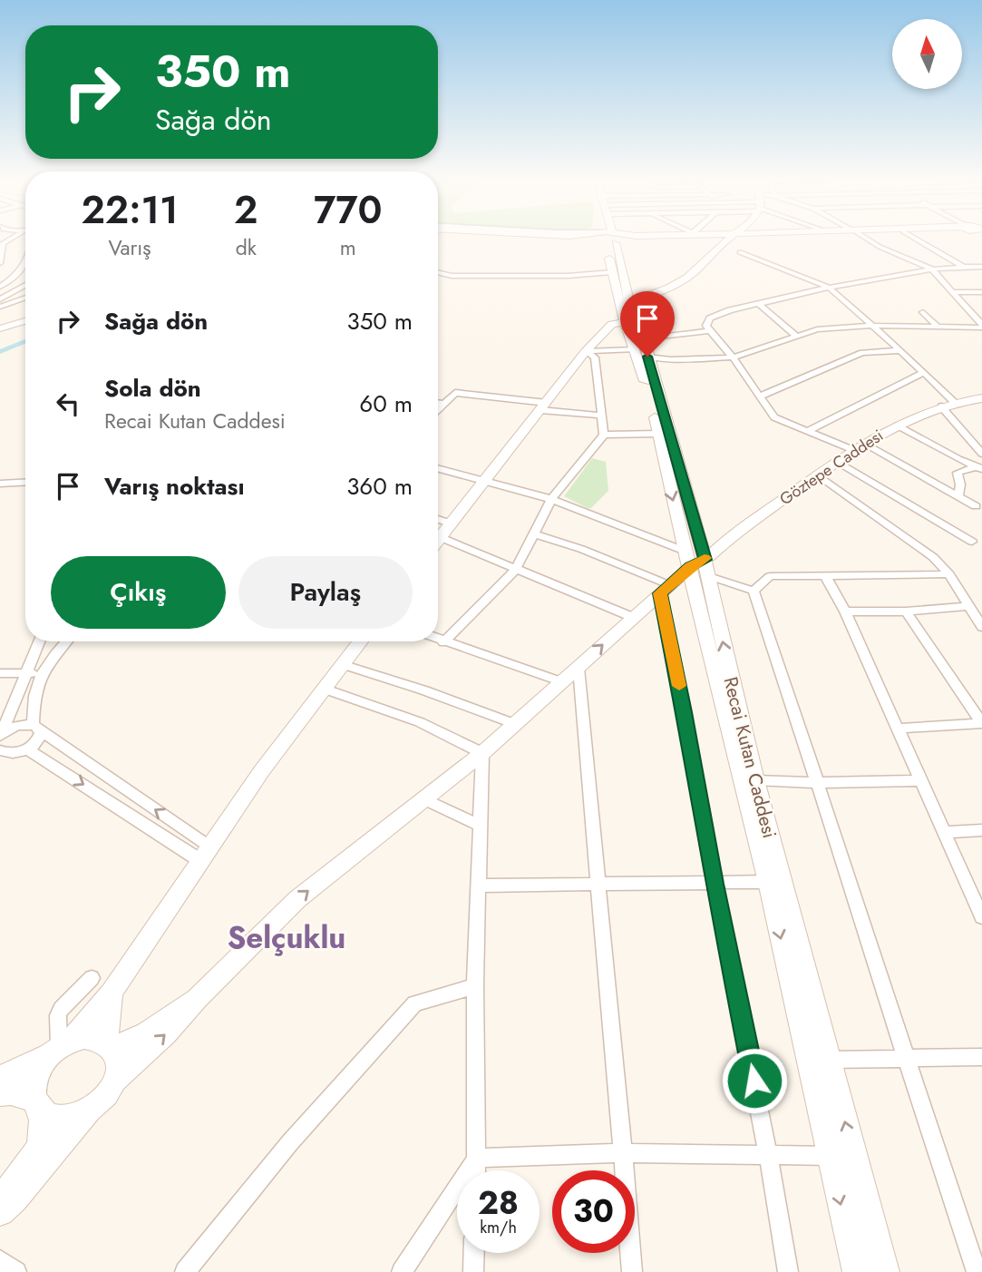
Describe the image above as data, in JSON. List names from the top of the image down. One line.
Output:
{"streets":{"main road":["Göztepe Caddesi","Recai Kutan Caddesi"]},"crossings":[["Göztepe Caddesi","Recai Kutan Caddesi"]],"districts":["Selçuklu"],"north":"top","page":{"turn":["350 m","Sağa dön"],"eta":["22:11","Varış","2","dk","770","m"],"list":[{"name":"Sağa dön","value":"350 m"},{"name":"Sola dön","note":"Recai Kutan Caddesi","value":"60 m"},{"name":"Varış noktası","value":"360 m"}],"buttons":["Çıkış","Paylaş"],"speed":"28 km/h","limit":"30"}}
